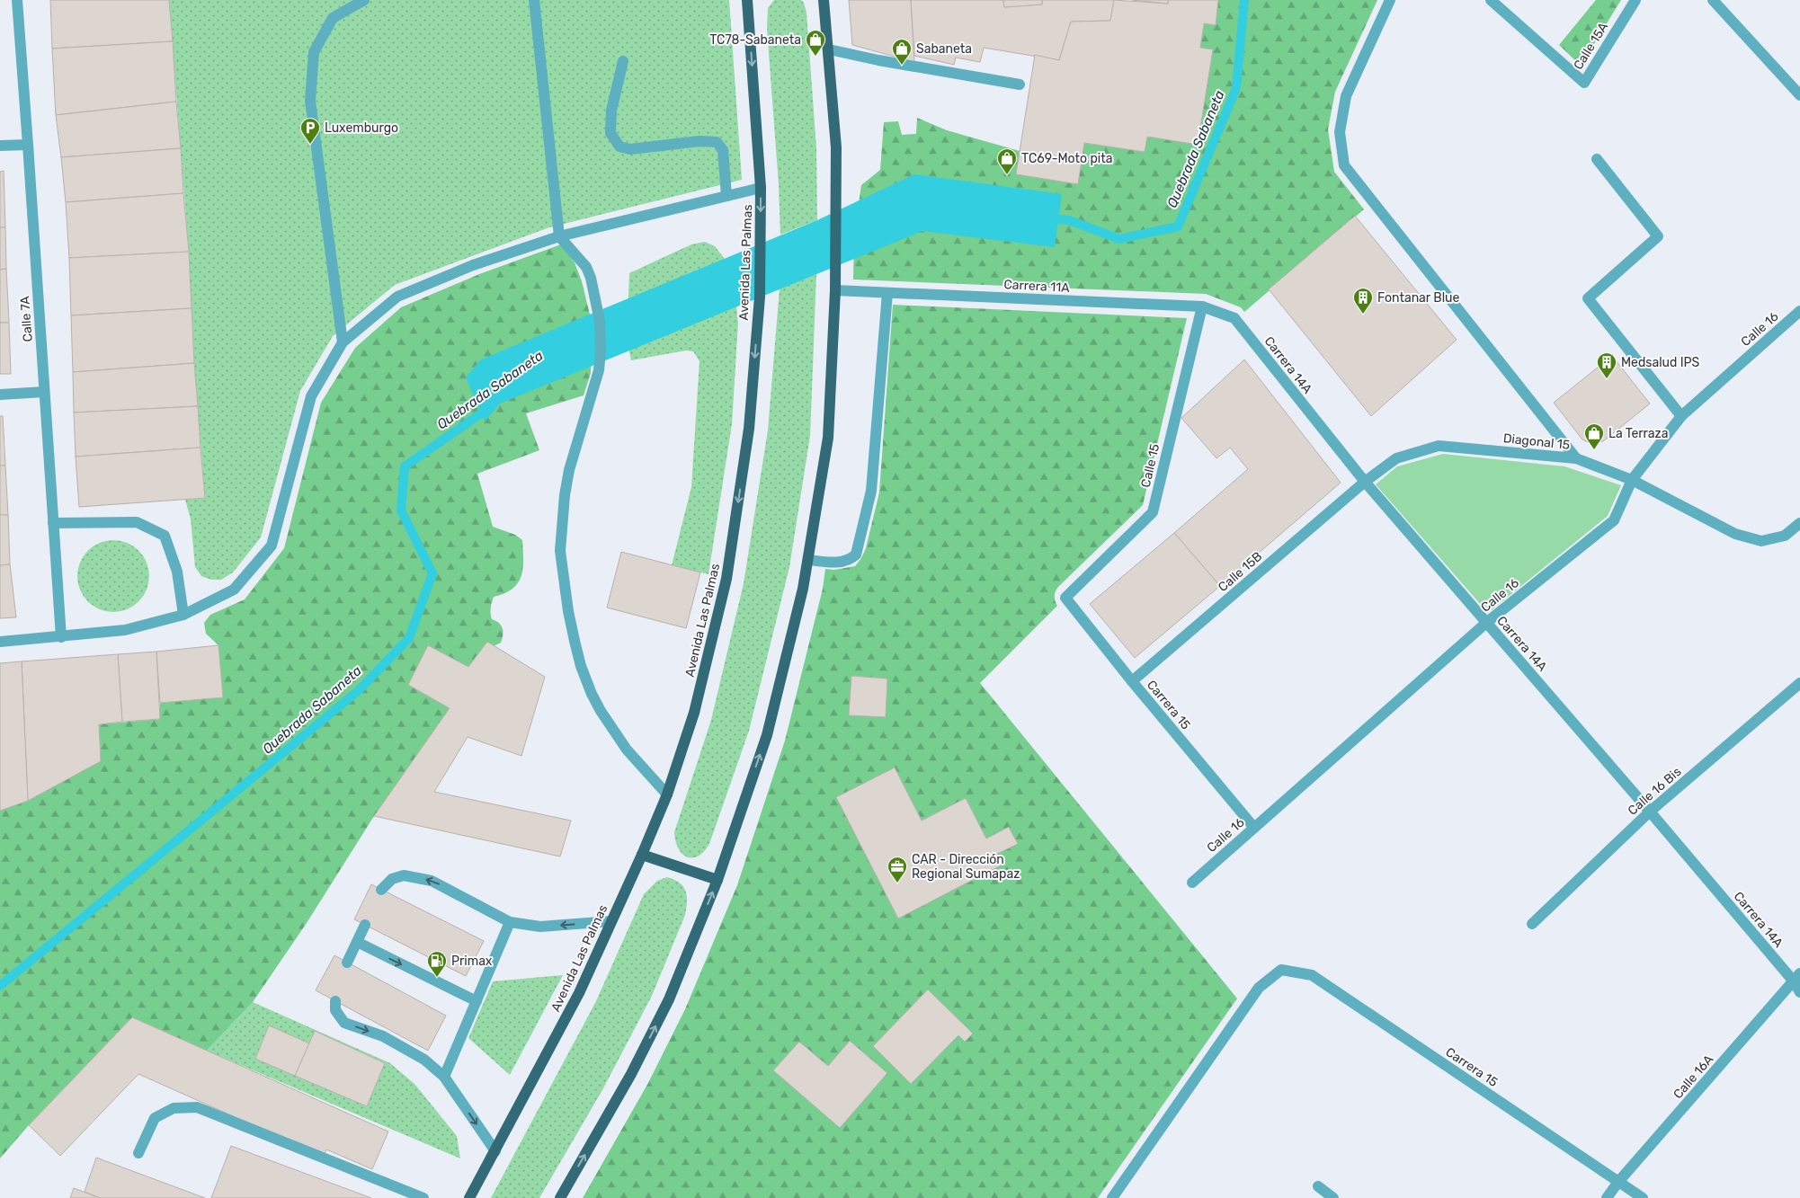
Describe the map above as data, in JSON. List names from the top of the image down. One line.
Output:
{"streets":{"main road":["Avenida Las Palmas"],"street":["Calle 15A","Carrera 11A","Calle 7A","Calle 16","Carrera 14A","Diagonal 15","Calle 15","Calle 15B","Carrera 15","Calle 16 Bis","Calle 16A"]},"crossings":[["Carrera 11A","Carrera 14A"],["Carrera 11A","Calle 15"],["Calle 16","Carrera 14A"],["Calle 16","Diagonal 15"],["Calle 16","Carrera 15"],["Carrera 14A","Diagonal 15"],["Carrera 14A","Calle 15B"],["Carrera 14A","Calle 16 Bis"],["Carrera 14A","Calle 16A"],["Diagonal 15","Calle 15B"],["Calle 15","Carrera 15"],["Calle 15B","Carrera 15"],["Carrera 15","Calle 16A"]],"water":["Quebrada Sabaneta"],"places":{"shop":["TC78-Sabaneta","Sabaneta","TC69-Moto pita","La Terraza"],"parking":["Luxemburgo"],"building":["Fontanar Blue","Medsalud IPS"],"office":["CAR - Dirección Regional Sumapaz"],"fuel station":["Primax"]}}
